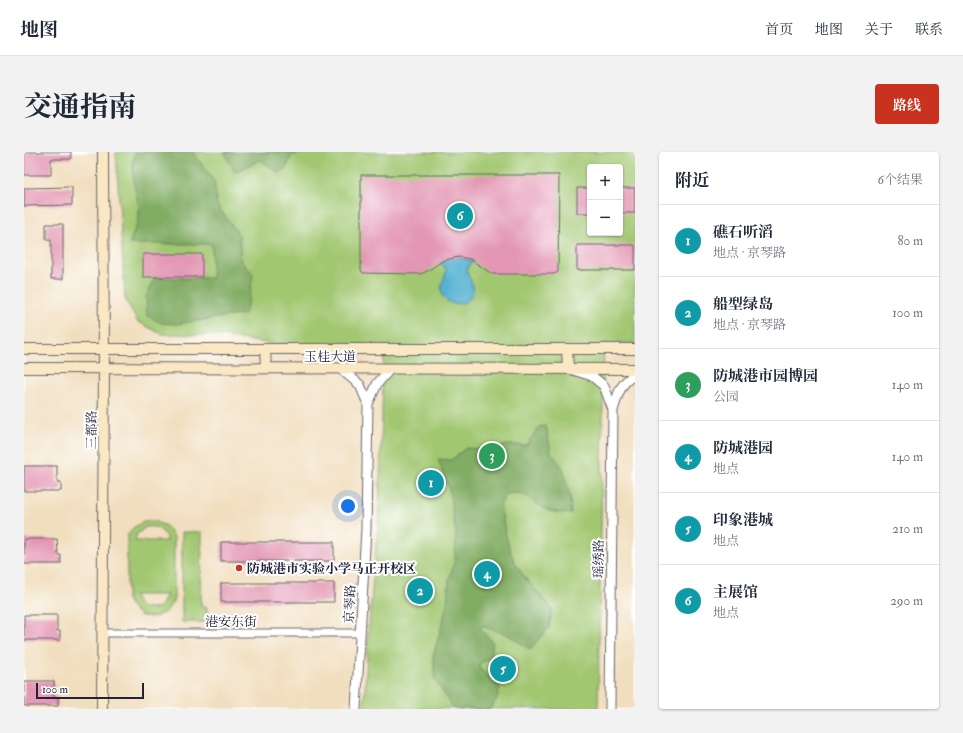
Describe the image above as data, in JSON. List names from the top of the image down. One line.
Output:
{"streets":{"main road":["玉桂大道","三都路"],"street":["瑶绣路","京琴路","港安东街"]},"crossings":[["玉桂大道","三都路"],["三都路","港安东街"],["京琴路","港安东街"]],"places":["防城港市实验小学马正开校区"],"scale_bar":"100 m","page":{"header":"地图","nav":["首页","地图","关于","联系"],"title":"交通指南","buttons":"路线","heading":["附近","6个结果"],"map_buttons":["+","−"],"pins":["6","3","1","4","2","5"],"list":[{"mark":"1","name":"礁石听滔","note":"地点 · 京琴路","value":"80 m"},{"mark":"2","name":"船型绿岛","note":"地点 · 京琴路","value":"100 m"},{"mark":"3","name":"防城港市园博园","note":"公园","value":"140 m"},{"mark":"4","name":"防城港园","note":"地点","value":"140 m"},{"mark":"5","name":"印象港城","note":"地点","value":"210 m"},{"mark":"6","name":"主展馆","note":"地点","value":"290 m"}],"scale":"100 m"}}
